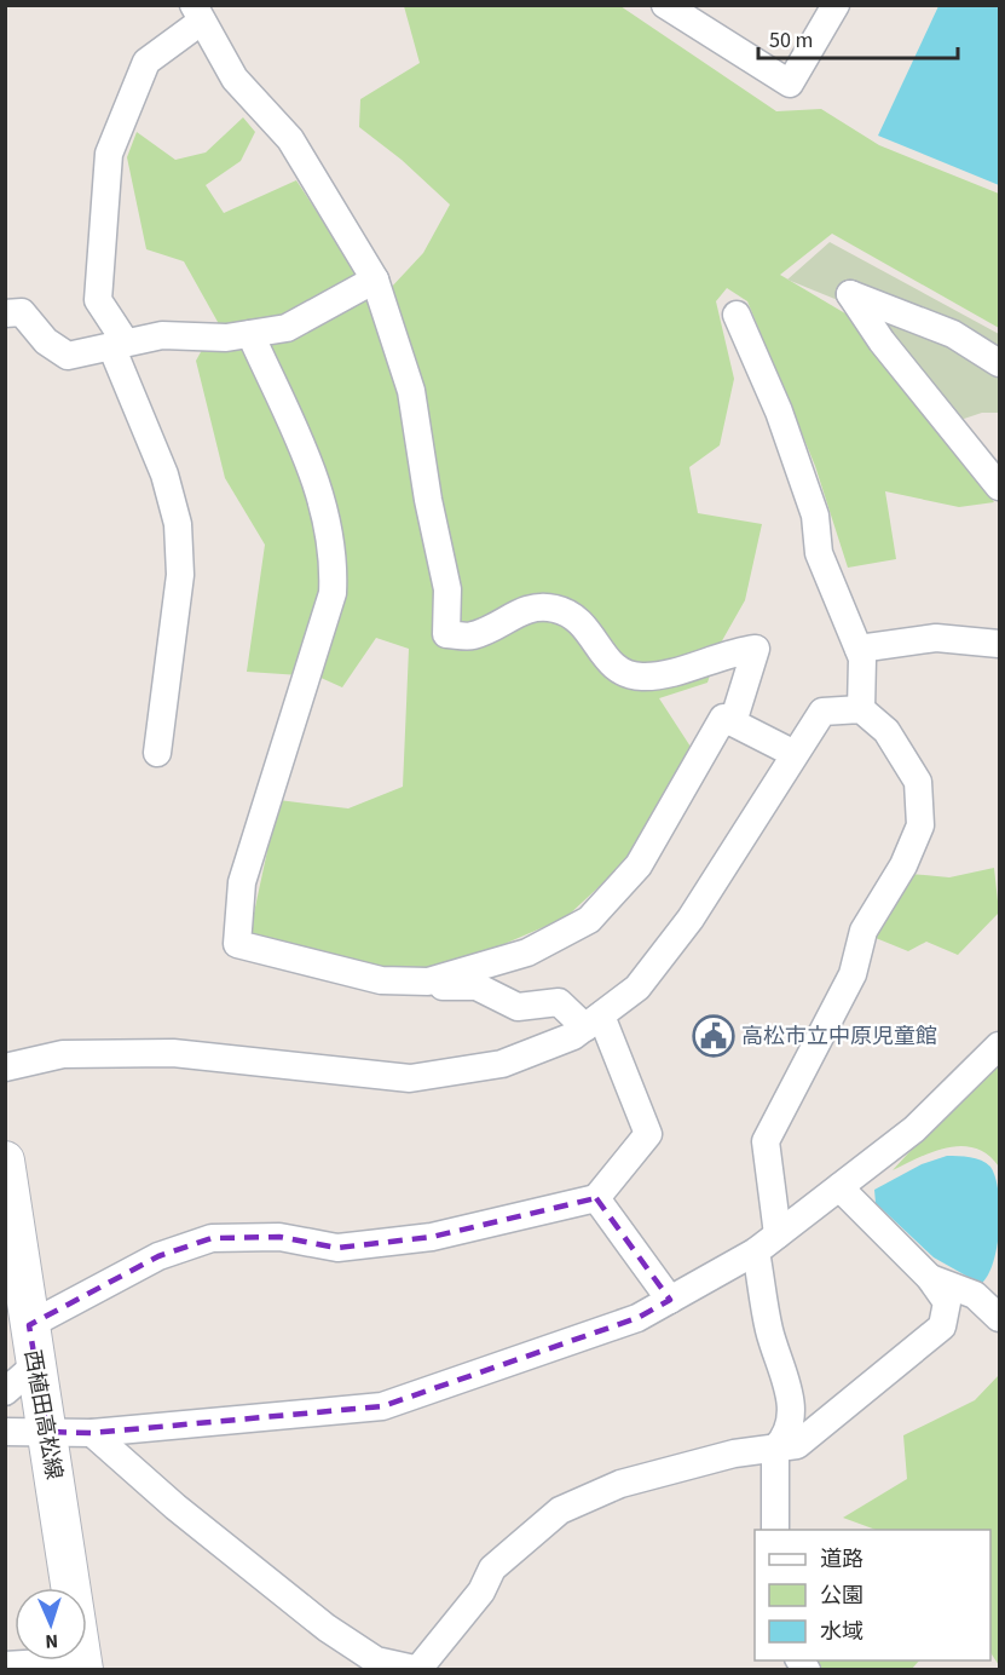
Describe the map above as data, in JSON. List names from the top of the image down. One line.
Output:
{"streets":{"main road":["西植田高松線"]},"places":{"public building":["高松市立中原児童館"]},"legend":["道路","公園","水域"],"scale_bar":"50 m","north":"bottom"}
